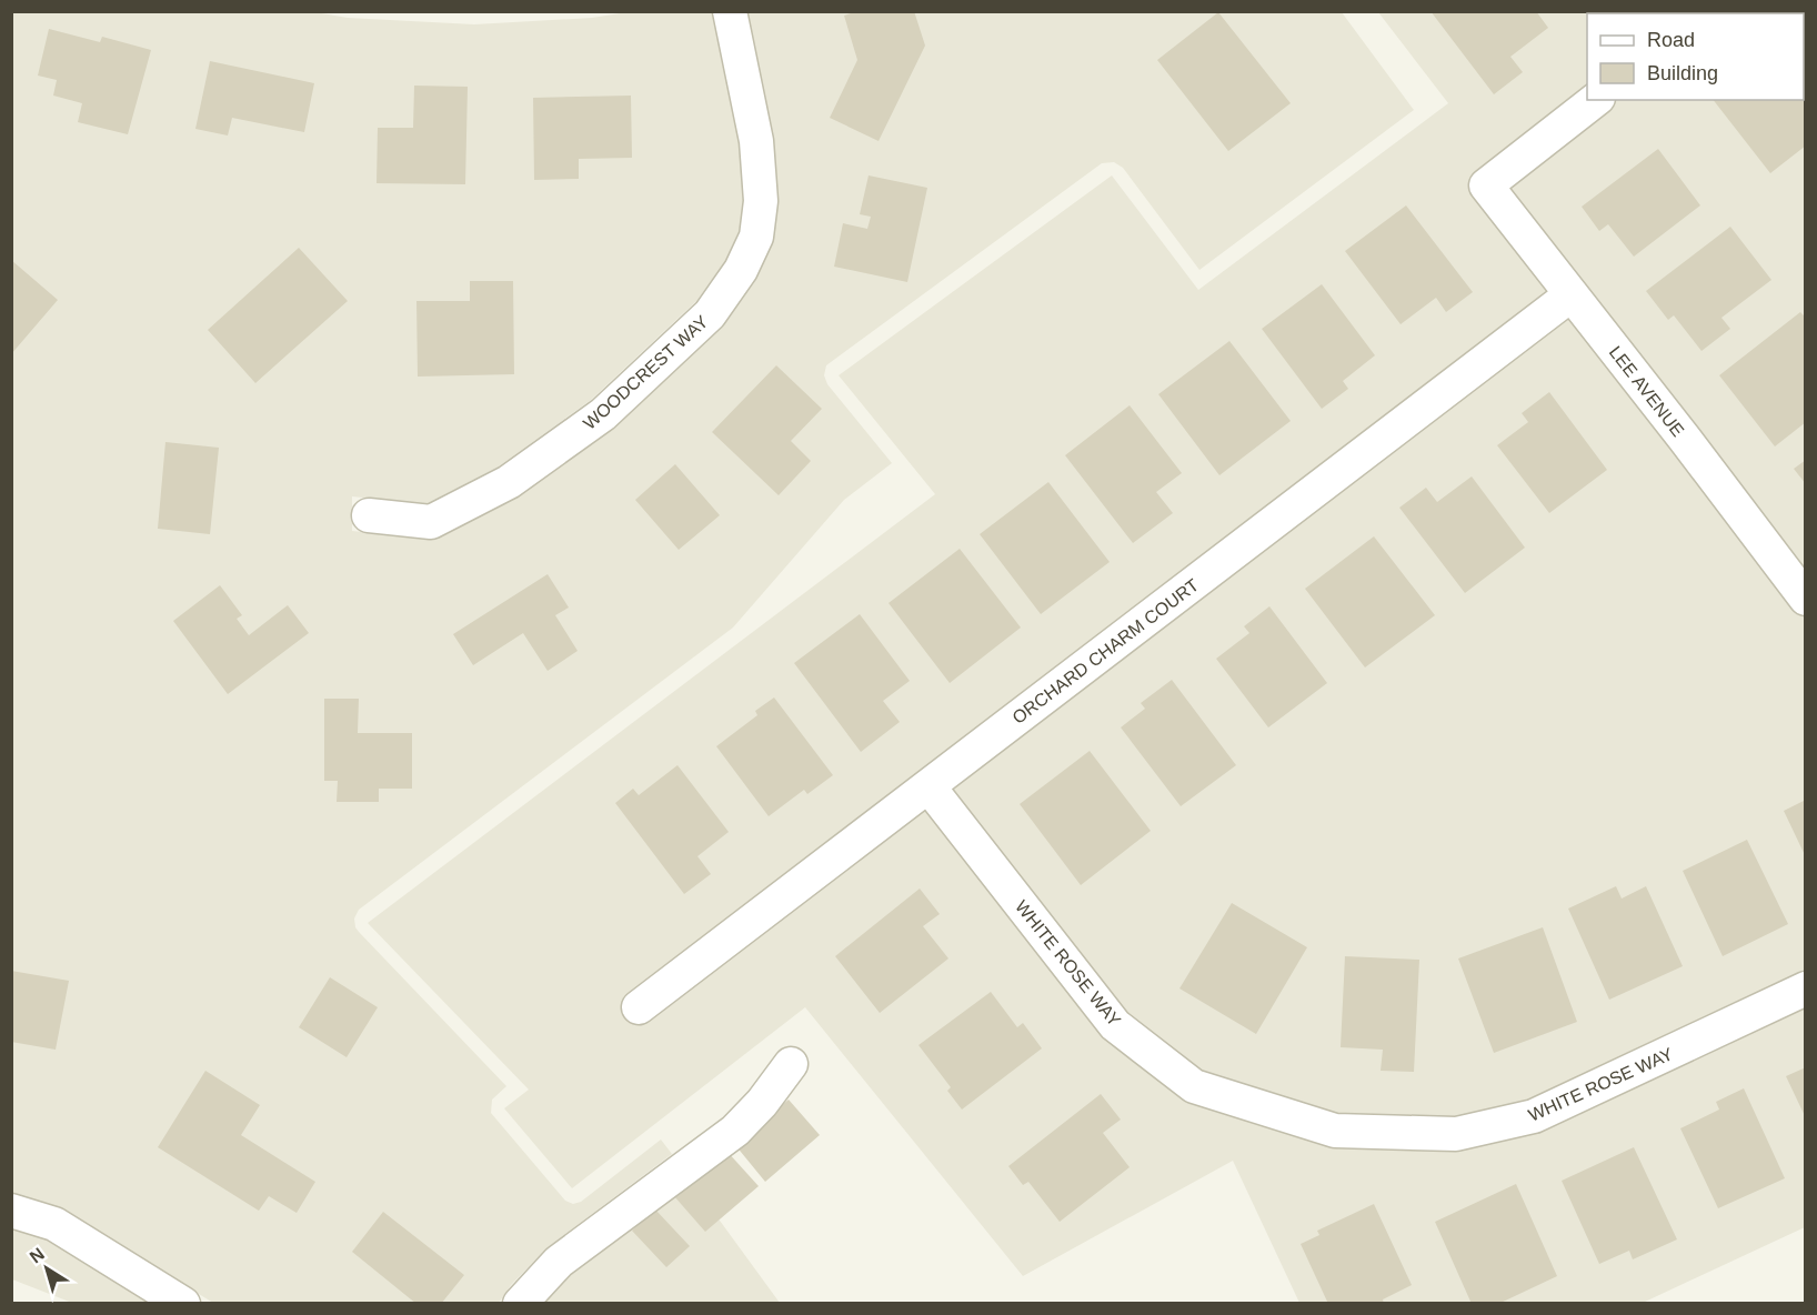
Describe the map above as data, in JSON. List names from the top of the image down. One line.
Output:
{"streets":{"street":["WOODCREST WAY","LEE AVENUE","ORCHARD CHARM COURT","WHITE ROSE WAY"]},"crossings":[["LEE AVENUE","ORCHARD CHARM COURT"],["ORCHARD CHARM COURT","WHITE ROSE WAY"]],"legend":["Road","Building"],"north":"top left"}
